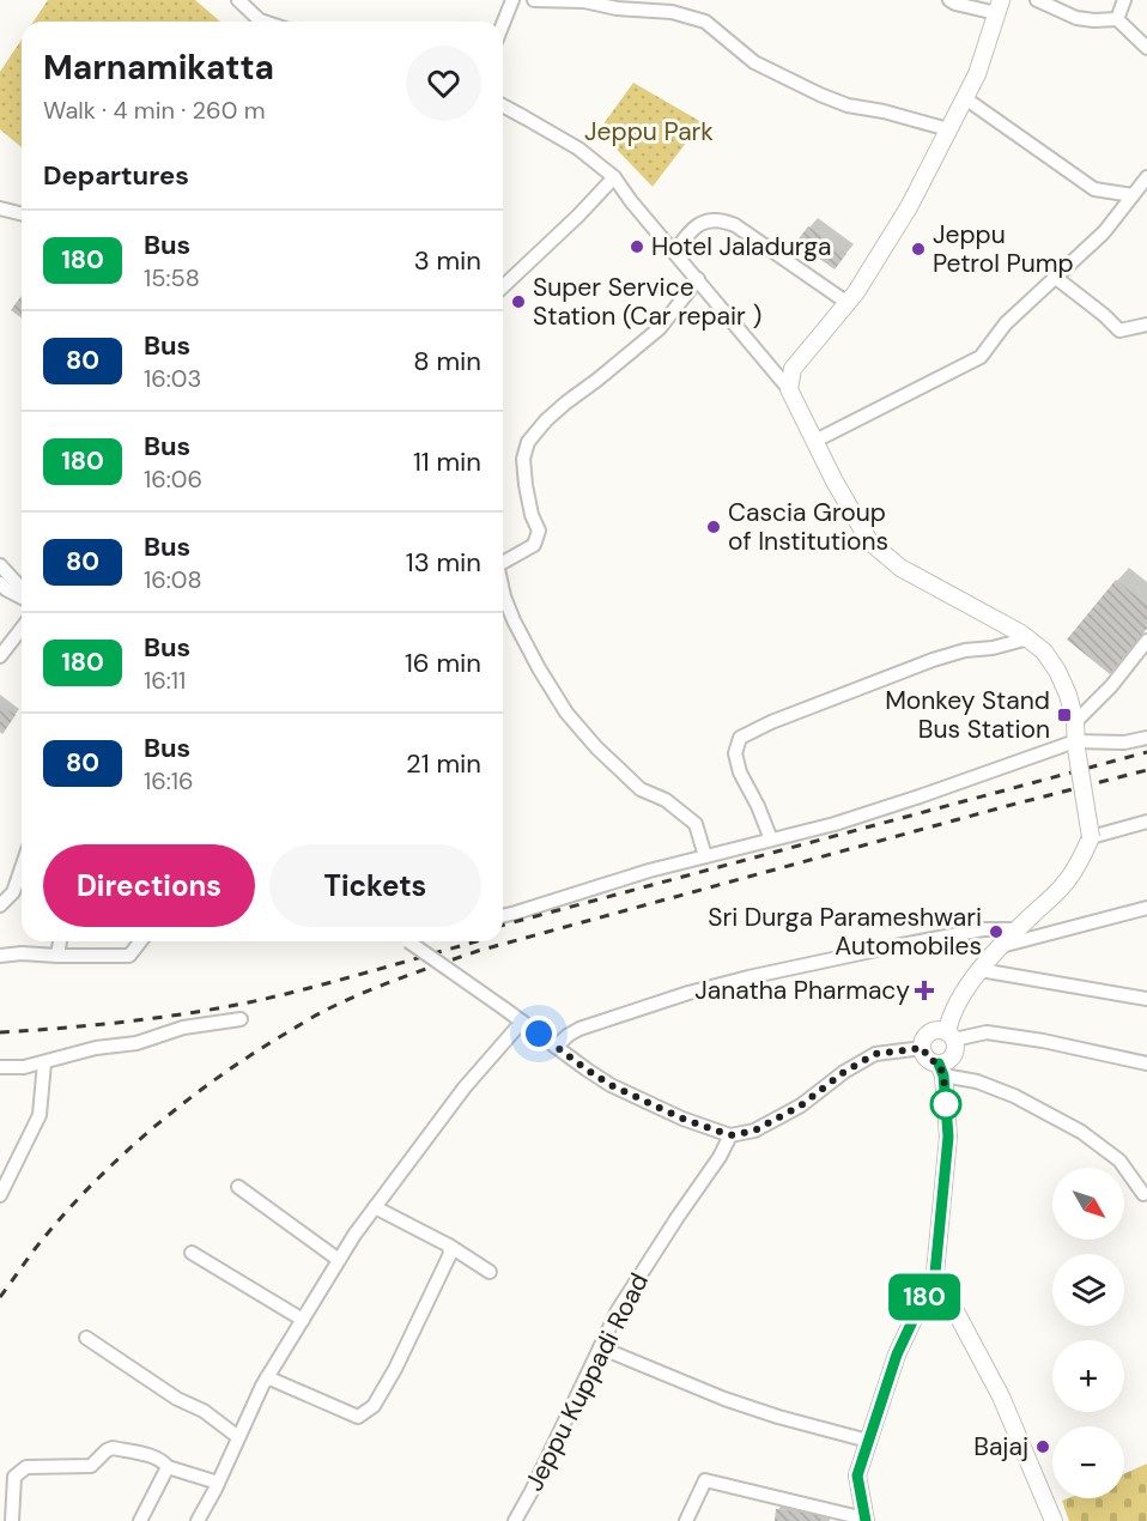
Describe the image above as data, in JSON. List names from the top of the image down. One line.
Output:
{"streets":{"street":["Jeppu Kuppadi Road"]},"parks":["Jeppu Park"],"places":{"other":["Hotel Jaladurga","Jeppu Petrol Pump","Super Service Station (Car repair )","Cascia Group of Institutions","Sri Durga Parameshwari Automobiles","Bajaj"],"transit":["Monkey Stand Bus Station"],"health":["Janatha Pharmacy"]},"lines":["bus line 180"],"north":"bottom right","page":{"on_map":"180","heading":[["Marnamikatta","Walk · 4 min · 260 m"],"Departures"],"list":[{"mark":"180","name":"Bus","note":"15:58","value":"3 min"},{"mark":"80","name":"Bus","note":"16:03","value":"8 min"},{"mark":"180","name":"Bus","note":"16:06","value":"11 min"},{"mark":"80","name":"Bus","note":"16:08","value":"13 min"},{"mark":"180","name":"Bus","note":"16:11","value":"16 min"},{"mark":"80","name":"Bus","note":"16:16","value":"21 min"}],"buttons":["Directions","Tickets"],"map_buttons":["+","−"]}}
